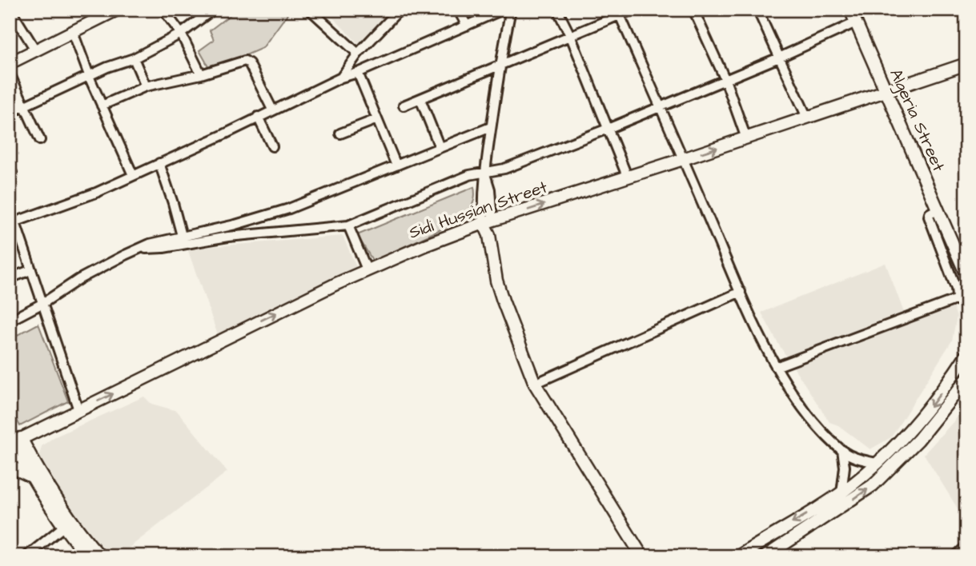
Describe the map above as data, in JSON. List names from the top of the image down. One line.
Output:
{"streets":{"main road":["Algeria Street","Sidi Hussian Street"]},"crossings":[["Algeria Street","Sidi Hussian Street"]],"one_way":["Sidi Hussian Street"]}
